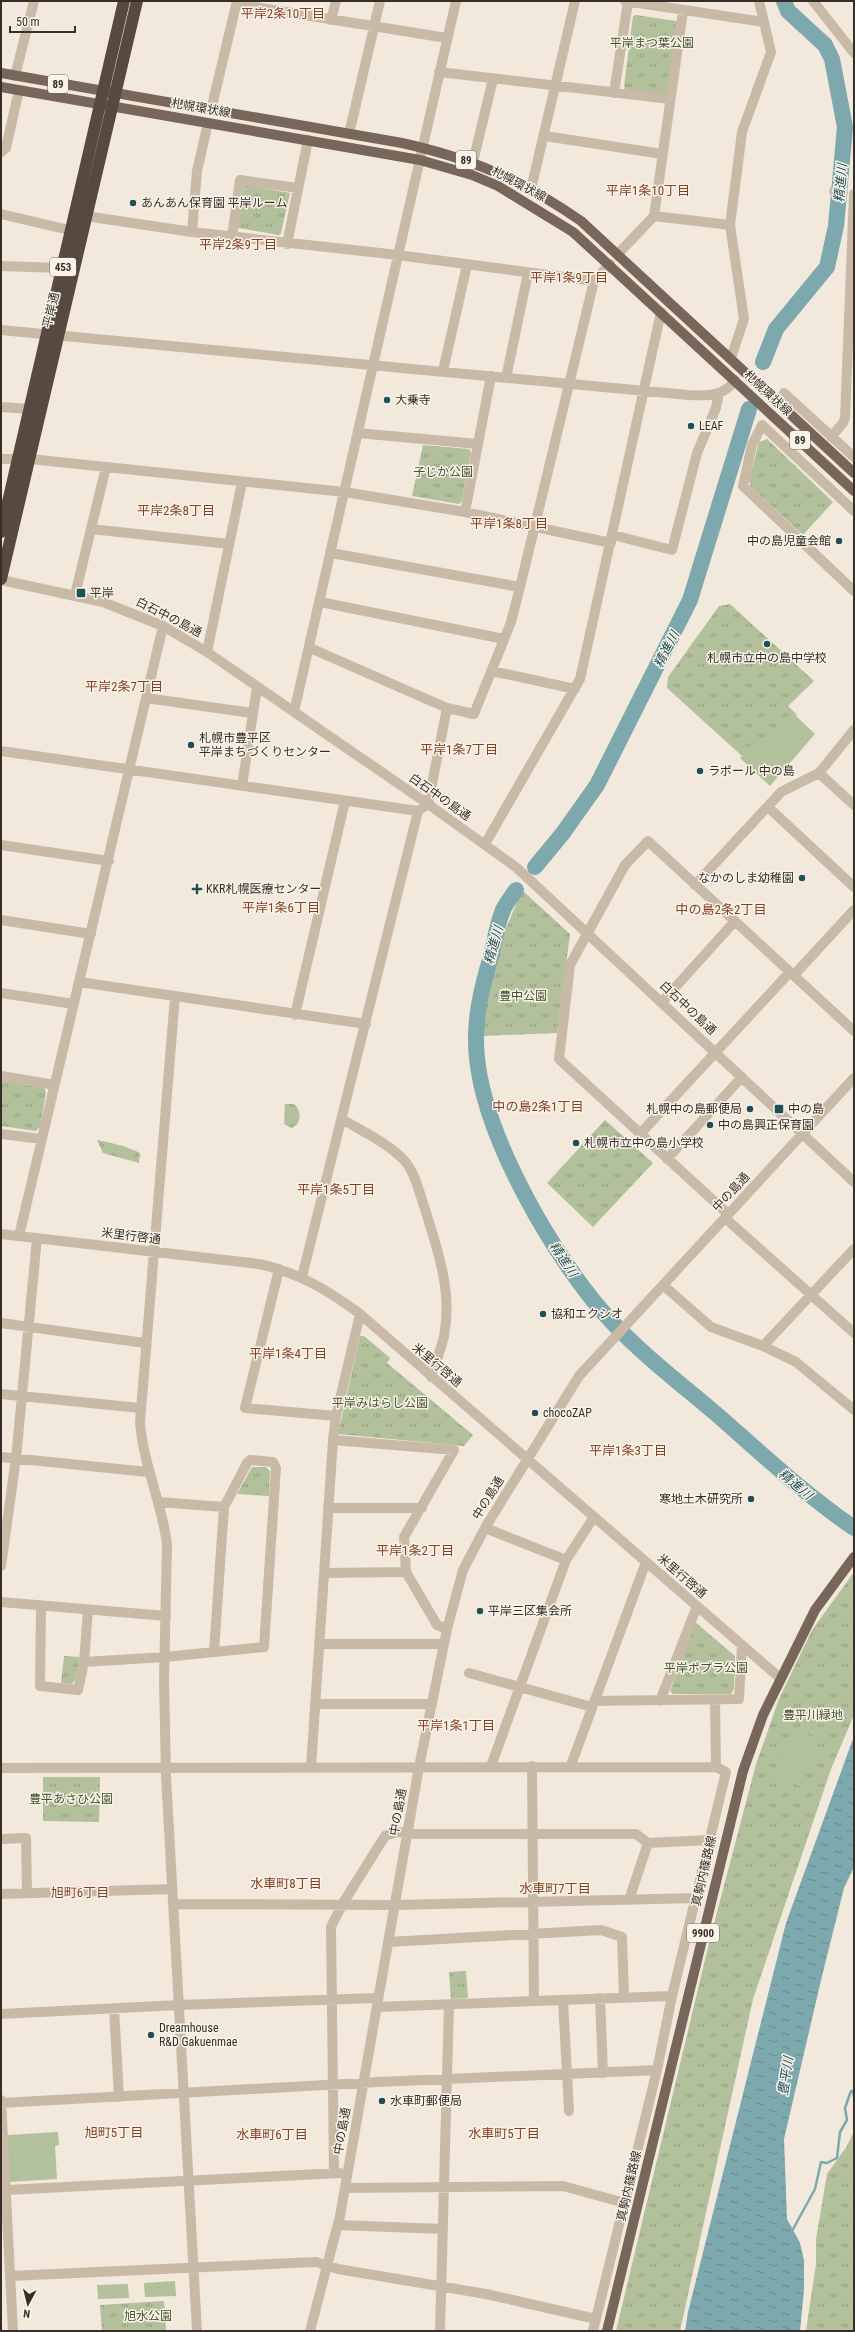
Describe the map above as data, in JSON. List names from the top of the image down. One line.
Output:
{"streets":{"highway":["453","平岸通"],"main road":["89","札幌環状線","真駒内篠路線","9900"],"street":["白石中の島通","中の島通","米里行啓通"]},"crossings":[["札幌環状線","平岸通"],["平岸通","白石中の島通"],["白石中の島通","中の島通"],["中の島通","米里行啓通"],["米里行啓通","真駒内篠路線"]],"districts":["平岸2条10丁目","平岸1条10丁目","平岸2条9丁目","平岸1条9丁目","平岸2条8丁目","平岸1条8丁目","平岸2条7丁目","平岸1条7丁目","平岸1条6丁目","中の島2条2丁目","中の島2条1丁目","平岸1条5丁目","平岸1条4丁目","平岸1条3丁目","平岸1条2丁目","平岸1条1丁目","水車町8丁目","水車町7丁目","旭町6丁目","旭町5丁目","水車町5丁目","水車町6丁目"],"water":["精進川","豊平川"],"parks":["平岸まつ葉公園","子じか公園","豊中公園","平岸みはらし公園","平岸ポプラ公園","豊平川緑地","豊平あさひ公園","旭水公園"],"places":{"other":["あんあん保育園 平岸ルーム","大乗寺","LEAF","中の島児童会館","札幌市立中の島中学校","札幌市豊平区 平岸まちづくりセンター","ラポール 中の島","なかのしま幼稚園","札幌中の島郵便局","中の島興正保育園","札幌市立中の島小学校","協和エクシオ","chocoZAP","寒地土木研究所","平岸三区集会所","Dreamhouse R&D Gakuenmae","水車町郵便局"],"transit":["平岸","中の島"],"health":["KKR札幌医療センター"]},"scale_bar":"50 m","north":"bottom"}
